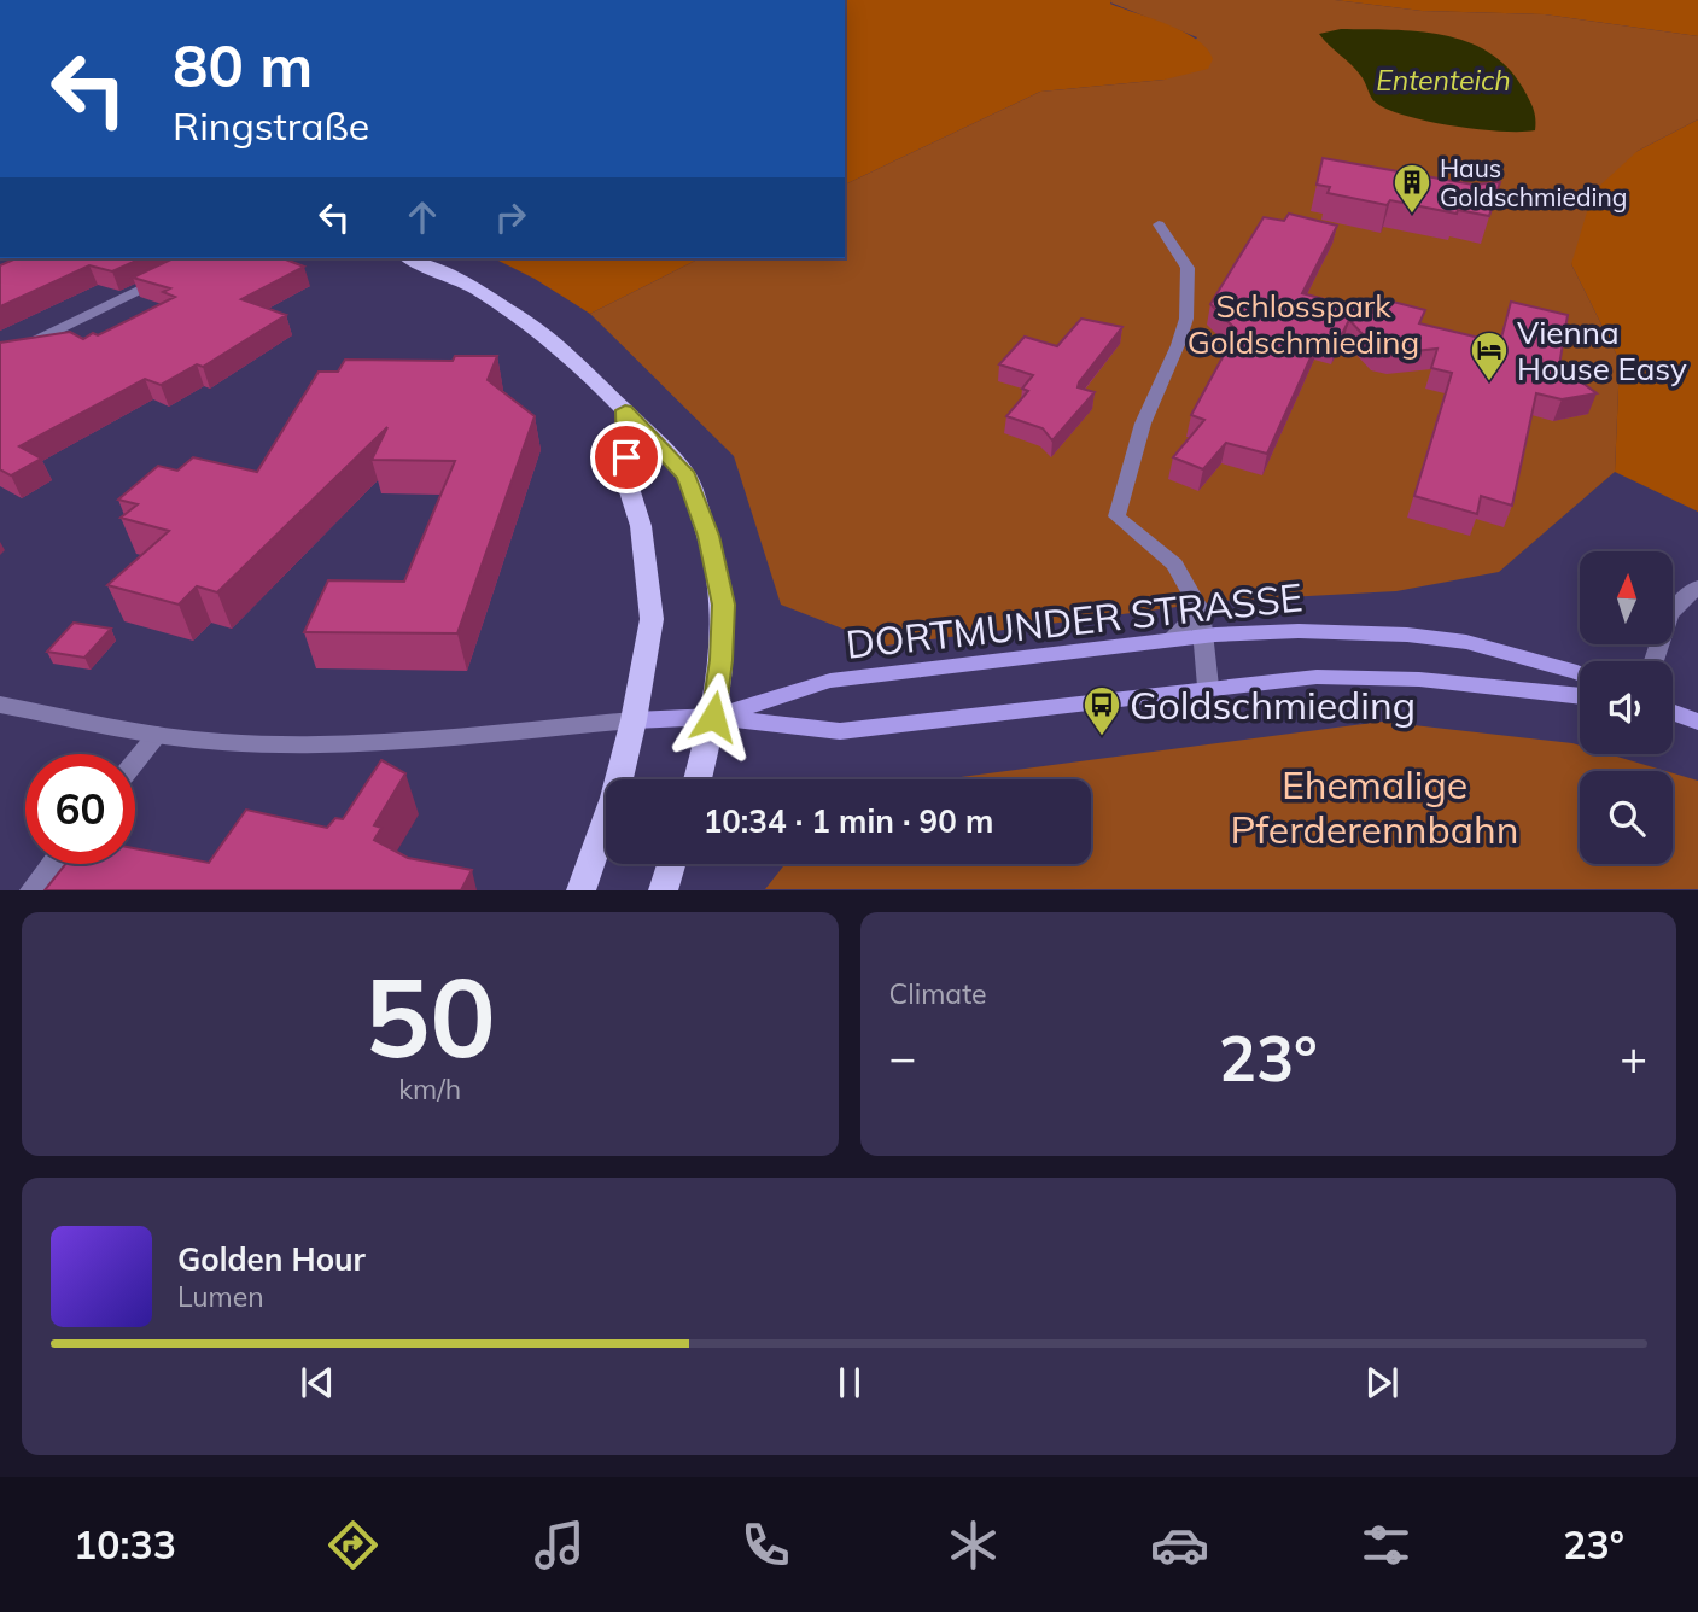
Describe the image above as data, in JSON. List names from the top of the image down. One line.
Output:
{"streets":{"main road":["DORTMUNDER STRASSE"]},"water":["Ententeich"],"parks":["Schlosspark Goldschmieding","Ehemalige Pferderennbahn"],"places":{"building":["Haus Goldschmieding"],"hotel":["Vienna House Easy"],"bus stop":["Goldschmieding"]},"north":"top","page":{"turn":["80 m","Ringstraße"],"limit":"60","trip":"10:34 · 1 min · 90 m","tile":[["50","km/h"],"Climate"],"heat":["−","23°","+"],"song":["Golden Hour","Lumen"],"tabs":["10:33","23°"]}}
